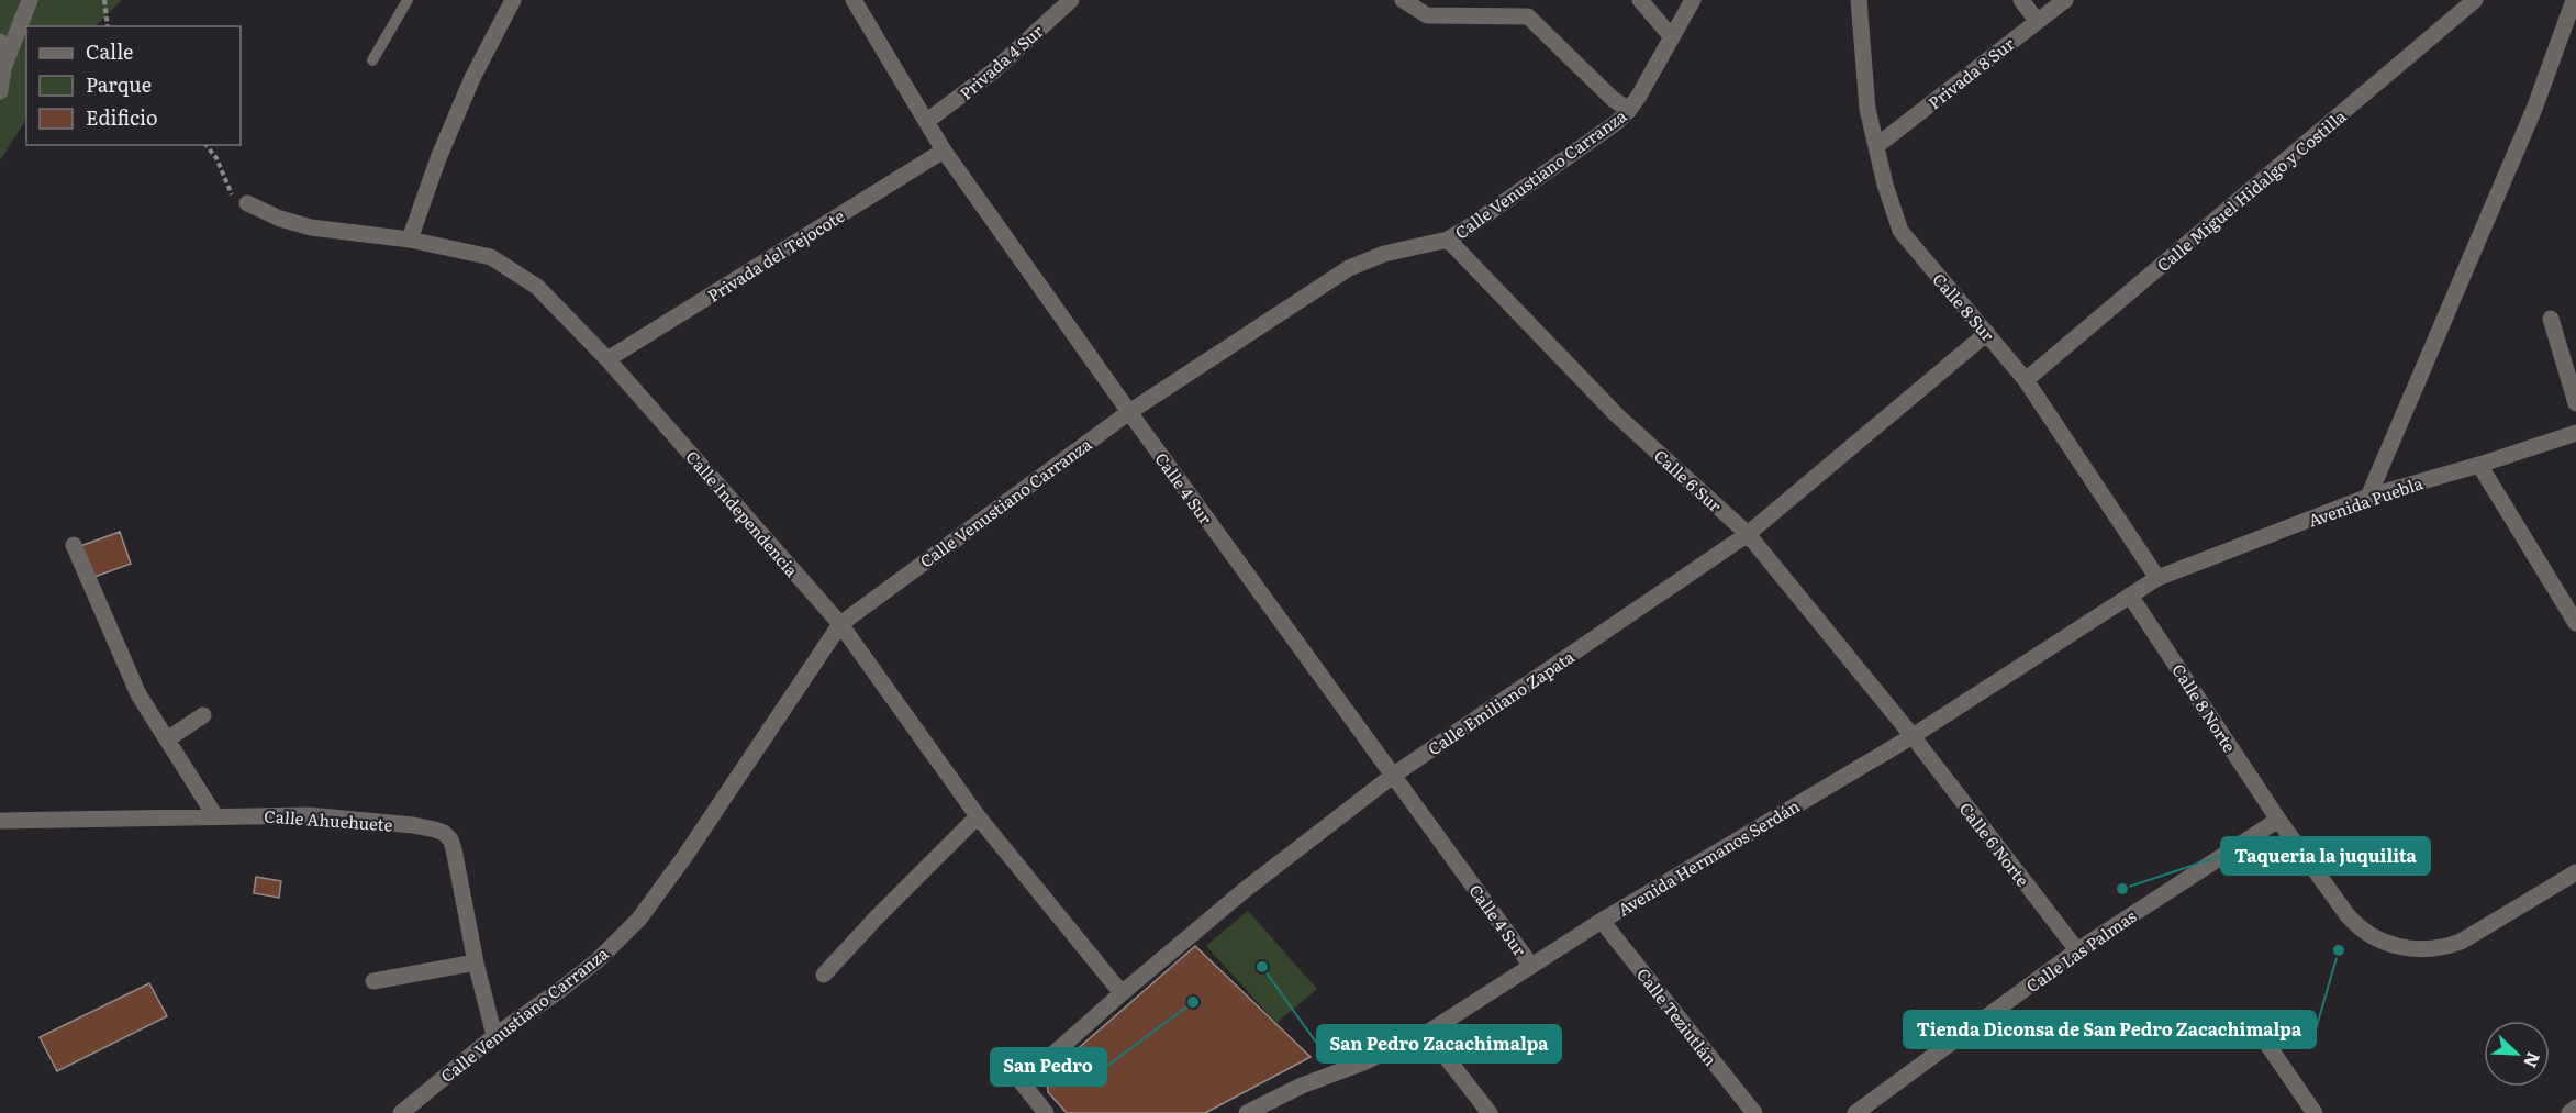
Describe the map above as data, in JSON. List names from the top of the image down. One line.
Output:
{"streets":{"street":["Privada 4 Sur","Privada 8 Sur","Calle Venustiano Carranza","Calle Miguel Hidalgo y Costilla","Privada del Tejocote","Calle 8 Sur","Calle 6 Sur","Calle 4 Sur","Avenida Puebla","Calle Independencia","Calle Emiliano Zapata","Calle 8 Norte","Calle Ahuehuete","Calle 6 Norte","Avenida Hermanos Serdán","Calle Las Palmas","Calle Teziutlán"]},"crossings":[["Privada 4 Sur","Calle 4 Sur"],["Privada 8 Sur","Calle 8 Sur"],["Calle Venustiano Carranza","Calle 6 Sur"],["Calle Venustiano Carranza","Calle 4 Sur"],["Calle Venustiano Carranza","Calle Independencia"],["Calle Venustiano Carranza","Calle Ahuehuete"],["Calle Miguel Hidalgo y Costilla","Calle 8 Sur"],["Privada del Tejocote","Calle 4 Sur"],["Privada del Tejocote","Calle Independencia"],["Calle 8 Sur","Avenida Puebla"],["Calle 8 Sur","Calle Emiliano Zapata"],["Calle 8 Sur","Avenida Hermanos Serdán"],["Calle 6 Sur","Calle Emiliano Zapata"],["Calle 6 Sur","Calle 6 Norte"],["Calle 6 Sur","Avenida Hermanos Serdán"],["Calle 4 Sur","Calle Emiliano Zapata"],["Calle 4 Sur","Avenida Hermanos Serdán"],["Avenida Puebla","Avenida Hermanos Serdán"],["Calle Independencia","Calle Emiliano Zapata"],["Calle 8 Norte","Avenida Hermanos Serdán"],["Calle 8 Norte","Calle Las Palmas"],["Calle 6 Norte","Avenida Hermanos Serdán"],["Calle 6 Norte","Calle Las Palmas"],["Avenida Hermanos Serdán","Calle Teziutlán"]],"places":["Taqueria la juquilita","Tienda Diconsa de San Pedro Zacachimalpa","San Pedro Zacachimalpa","San Pedro"],"legend":["Calle","Parque","Edificio"],"north":"bottom right"}
